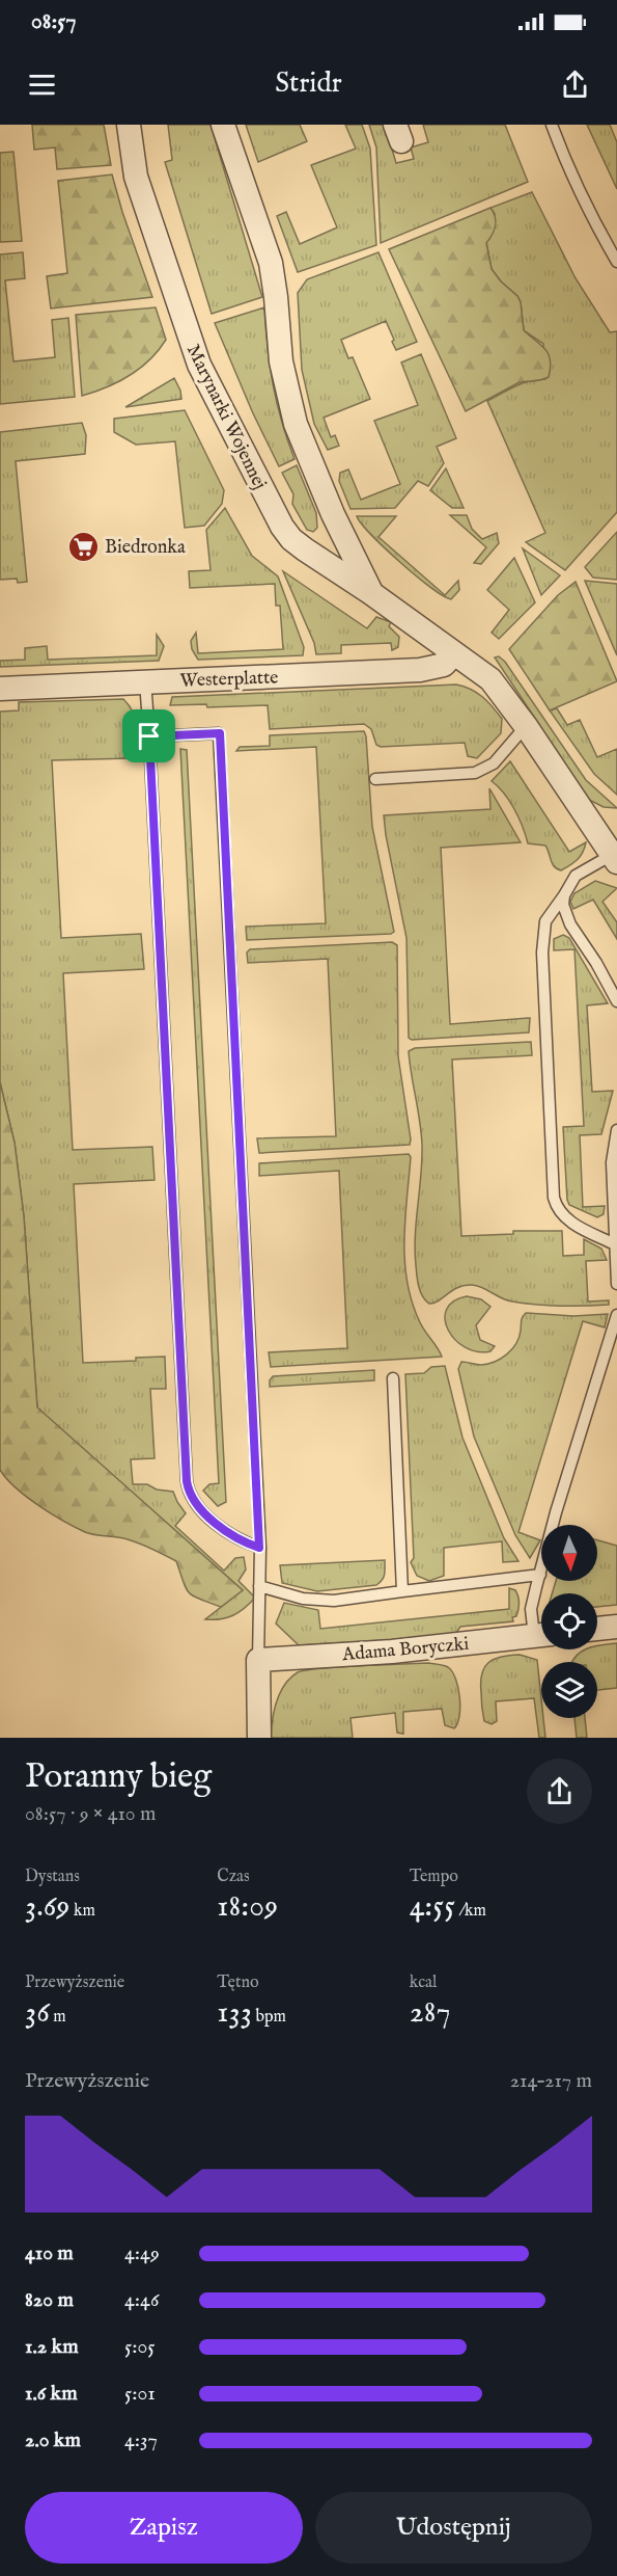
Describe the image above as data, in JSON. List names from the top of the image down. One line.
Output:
{"streets":{"street":["Marynarki Wojennej","Westerplatte","Adama Boryczki"]},"crossings":[["Marynarki Wojennej","Westerplatte"]],"places":{"supermarket":["Biedronka"]},"north":"bottom","page":{"status":"08:57","header":"Stridr","heading":["Poranny bieg","08:57 · 9 × 410 m"],"stats":[["Dystans","3.69 km"],["Czas","18:09"],["Tempo","4:55 /km"],["Przewyższenie","36 m"],["Tętno","133 bpm"],["kcal","287"]],"chart":["Przewyższenie","214–217 m"],"list":[{"name":"410 m","note":"4:49"},{"name":"820 m","note":"4:46"},{"name":"1.2 km","note":"5:05"},{"name":"1.6 km","note":"5:01"},{"name":"2.0 km","note":"4:37"}],"buttons":["Zapisz","Udostępnij"]}}
